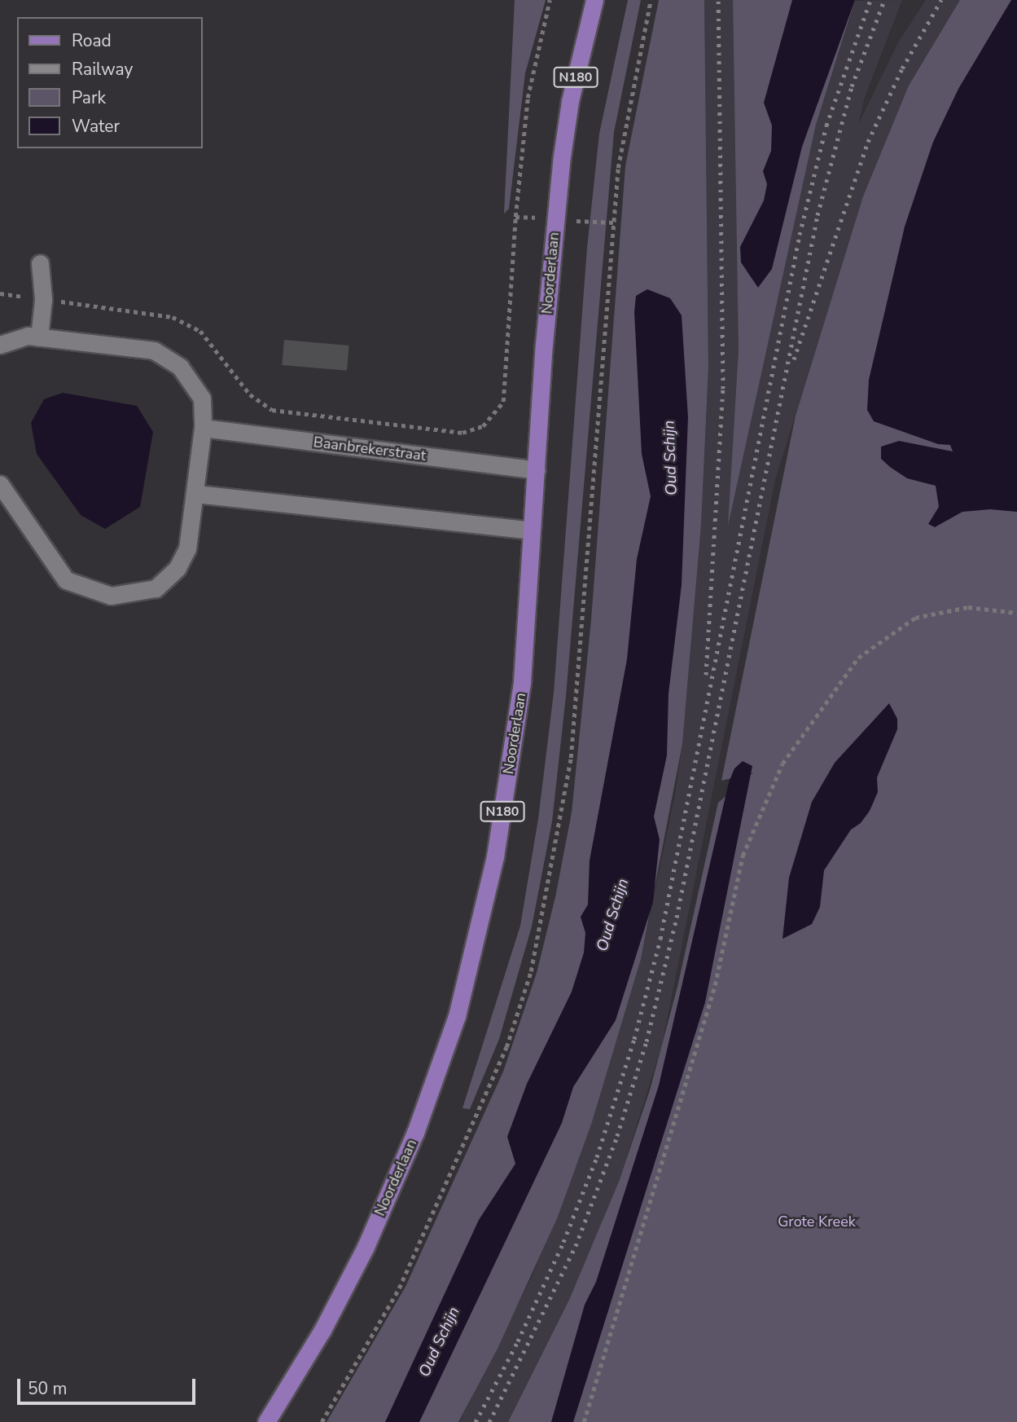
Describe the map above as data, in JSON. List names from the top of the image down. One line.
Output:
{"streets":{"main road":["N180","Noorderlaan"],"lane":["Baanbrekerstraat"]},"crossings":[["Noorderlaan","Baanbrekerstraat"]],"water":["Oud Schijn"],"parks":["Grote Kreek"],"legend":["Road","Railway","Park","Water"],"scale_bar":"50 m"}
